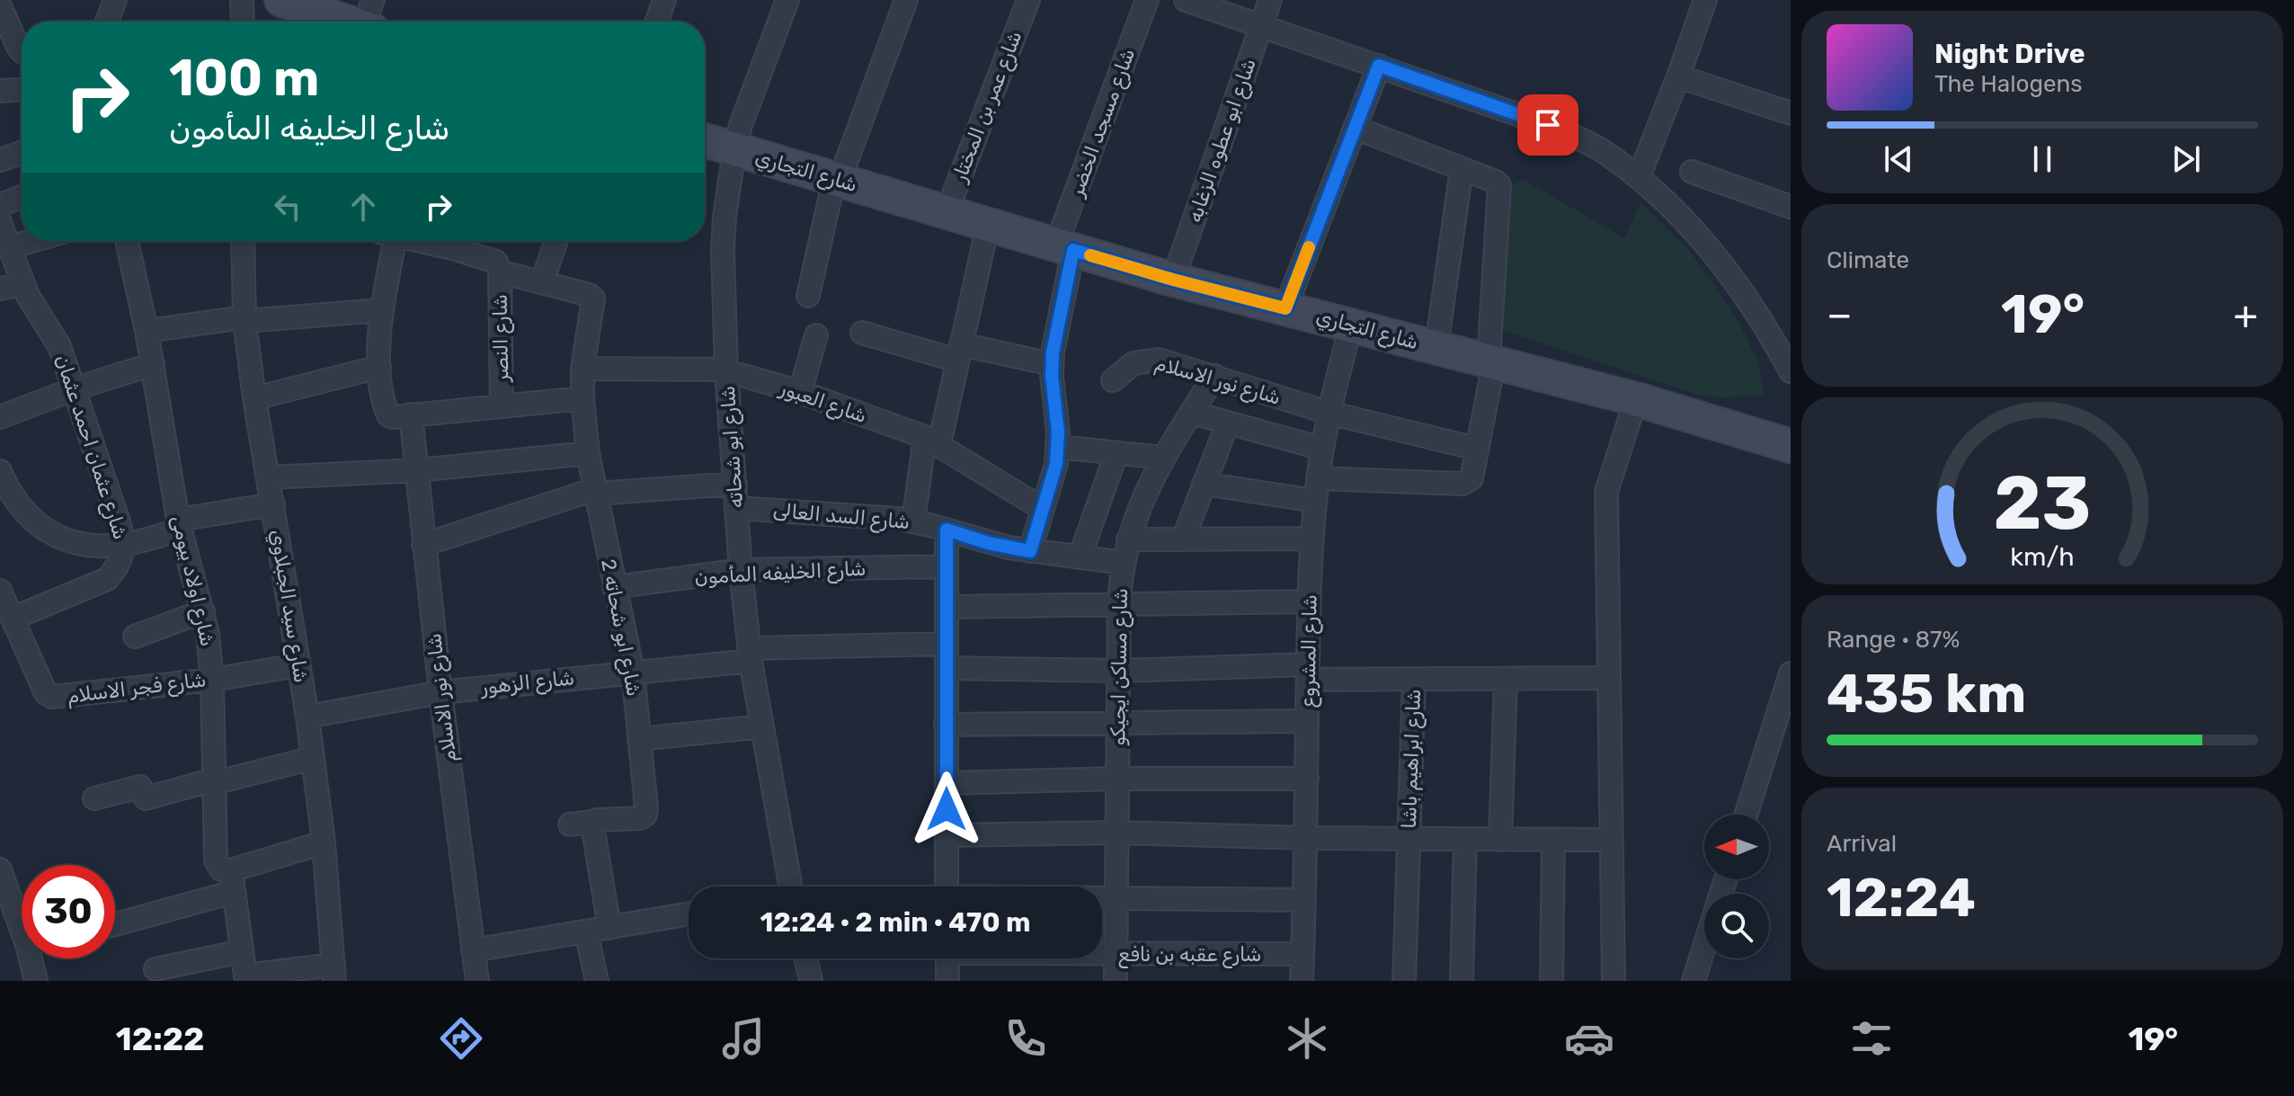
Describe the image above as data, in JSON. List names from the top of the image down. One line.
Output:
{"streets":{"street":["شارع عمر بن المختار","شارع مسجد الخضر","شارع ابو عطوه الزغابه","شارع التجاري","شارع النصر","شارع نور الاسلام","شارع العبور","شارع عثمان احمد عثمان","شارع ابو شحاته","شارع السد العالى","شارع الخليفه المأمون","شارع اولاد بيومى","شارع سيد الجبلاوي","شارع ابو شحاته 2","شارع المشروع","شارع مساكن ايجيكو","شارع الزهور","شارع فجر الاسلام","شارع ابراهيم باشا","شارع عقبه بن نافع"]},"crossings":[["شارع عمر بن المختار","شارع التجاري"],["شارع مسجد الخضر","شارع التجاري"],["شارع مسجد الخضر","شارع العبور"],["شارع ابو عطوه الزغابه","شارع التجاري"],["شارع التجاري","شارع ابو شحاته"],["شارع التجاري","شارع المشروع"],["شارع نور الاسلام","شارع المشروع"],["شارع نور الاسلام","شارع مساكن ايجيكو"],["شارع نور الاسلام","شارع الزهور"],["شارع العبور","شارع ابو شحاته"],["شارع العبور","شارع ابو شحاته 2"],["شارع عثمان احمد عثمان","شارع فجر الاسلام"],["شارع ابو شحاته","شارع السد العالى"],["شارع ابو شحاته","شارع الخليفه المأمون"],["شارع ابو شحاته","شارع الزهور"],["شارع الخليفه المأمون","شارع ابو شحاته 2"],["شارع اولاد بيومى","شارع فجر الاسلام"],["شارع سيد الجبلاوي","شارع الزهور"],["شارع سيد الجبلاوي","شارع فجر الاسلام"],["شارع ابو شحاته 2","شارع الزهور"],["شارع المشروع","شارع عقبه بن نافع"],["شارع مساكن ايجيكو","شارع عقبه بن نافع"]],"north":"left","page":{"turn":["100 m","شارع الخليفه المأمون"],"song":["Night Drive","The Halogens"],"tile":["Climate",["Range · 87%","435 km"],["Arrival","12:24"]],"heat":["−","19°","+"],"limit":"30","trip":"12:24 · 2 min · 470 m","tabs":["12:22","19°"],"gauge":["23","km/h"]}}
